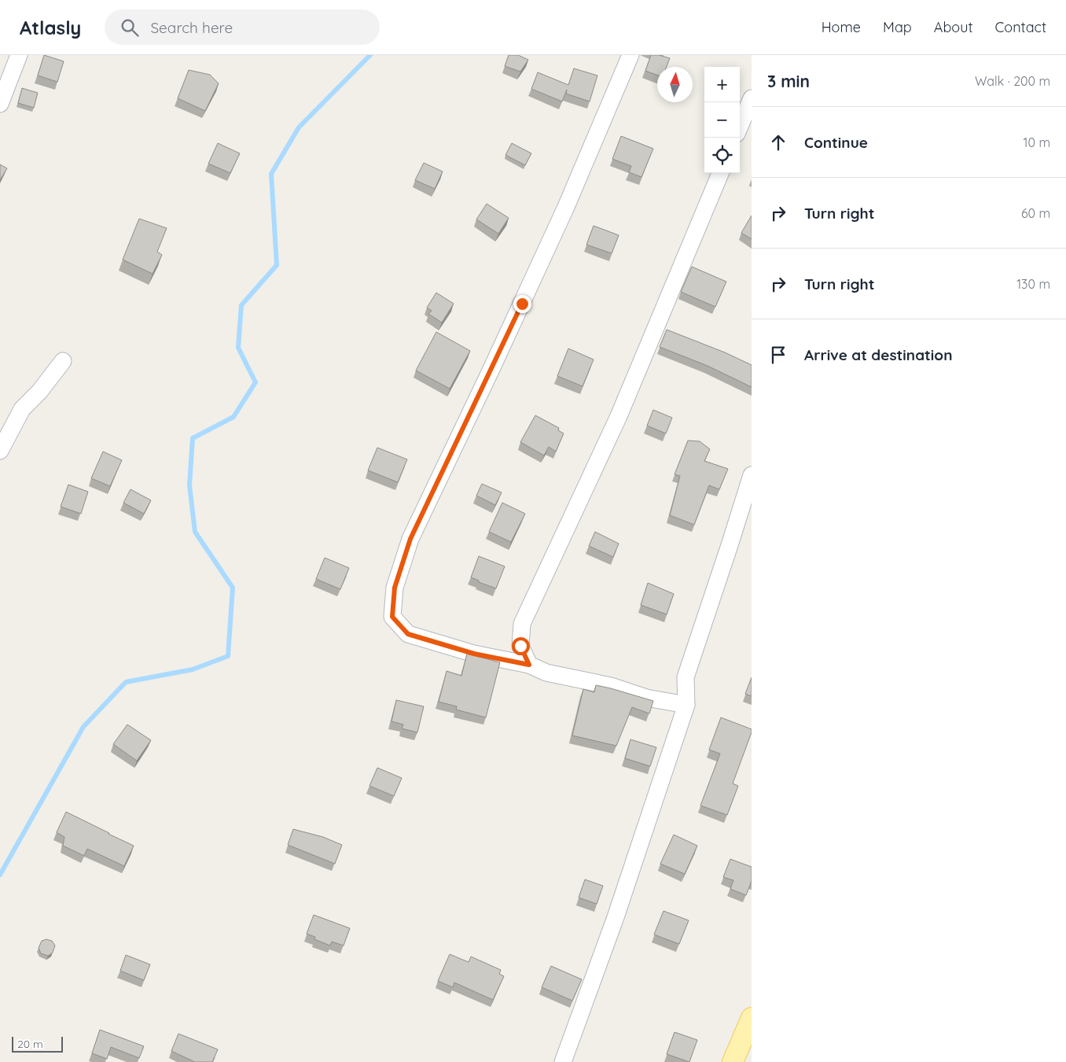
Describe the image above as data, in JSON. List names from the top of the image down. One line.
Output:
{"scale_bar":"20 m","north":"top","page":{"header":"Atlasly","search":"Search here","nav":["Home","Map","About","Contact"],"heading":["3 min","Walk · 200 m"],"map_buttons":["+","−"],"list":[["Continue","10 m"],["Turn right","60 m"],["Turn right","130 m"],"Arrive at destination"],"scale":"20 m"}}
